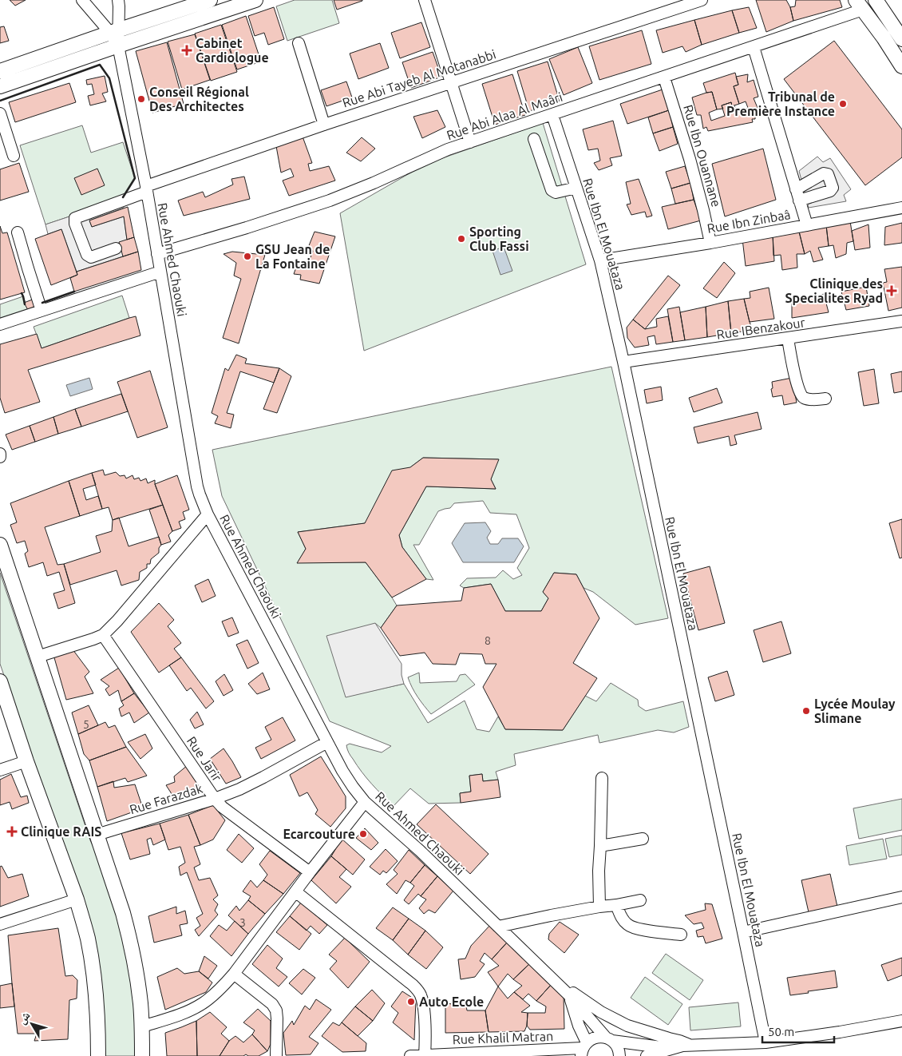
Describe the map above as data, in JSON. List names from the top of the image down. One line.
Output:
{"streets":{"street":["Rue Abi Tayeb Al Motanabbi","Rue Abi Alaa Al Maâri","Rue Ibn Ouannane","Rue Ibn Zinbaâ","Rue Ibn El Mouataza","Rue Ahmed Chaouki","Rue IBenzakour","Rue Jarir","Rue Farazdak","Rue Khalil Matran"]},"crossings":[["Rue Abi Tayeb Al Motanabbi","Rue Ahmed Chaouki"],["Rue Abi Alaa Al Maâri","Rue Ibn Ouannane"],["Rue Abi Alaa Al Maâri","Rue Ibn El Mouataza"],["Rue Abi Alaa Al Maâri","Rue Ahmed Chaouki"],["Rue Ibn Ouannane","Rue Ibn Zinbaâ"],["Rue Ibn Zinbaâ","Rue Ibn El Mouataza"],["Rue Ibn El Mouataza","Rue IBenzakour"],["Rue Ahmed Chaouki","Rue Farazdak"],["Rue Ahmed Chaouki","Rue Khalil Matran"],["Rue Jarir","Rue Farazdak"]],"places":{"health":["Cabinet Cardiologue","Clinique des Specialites Ryad","Clinique RAIS"],"other":["Conseil Régional Des Architectes","Tribunal de Première Instance","Sporting Club Fassi","GSU Jean de La Fontaine","Lycée Moulay Slimane","Ecarcouture","Auto Ecole"]},"house_numbers":["8","5","3"],"scale_bar":"50 m","north":"top left"}
